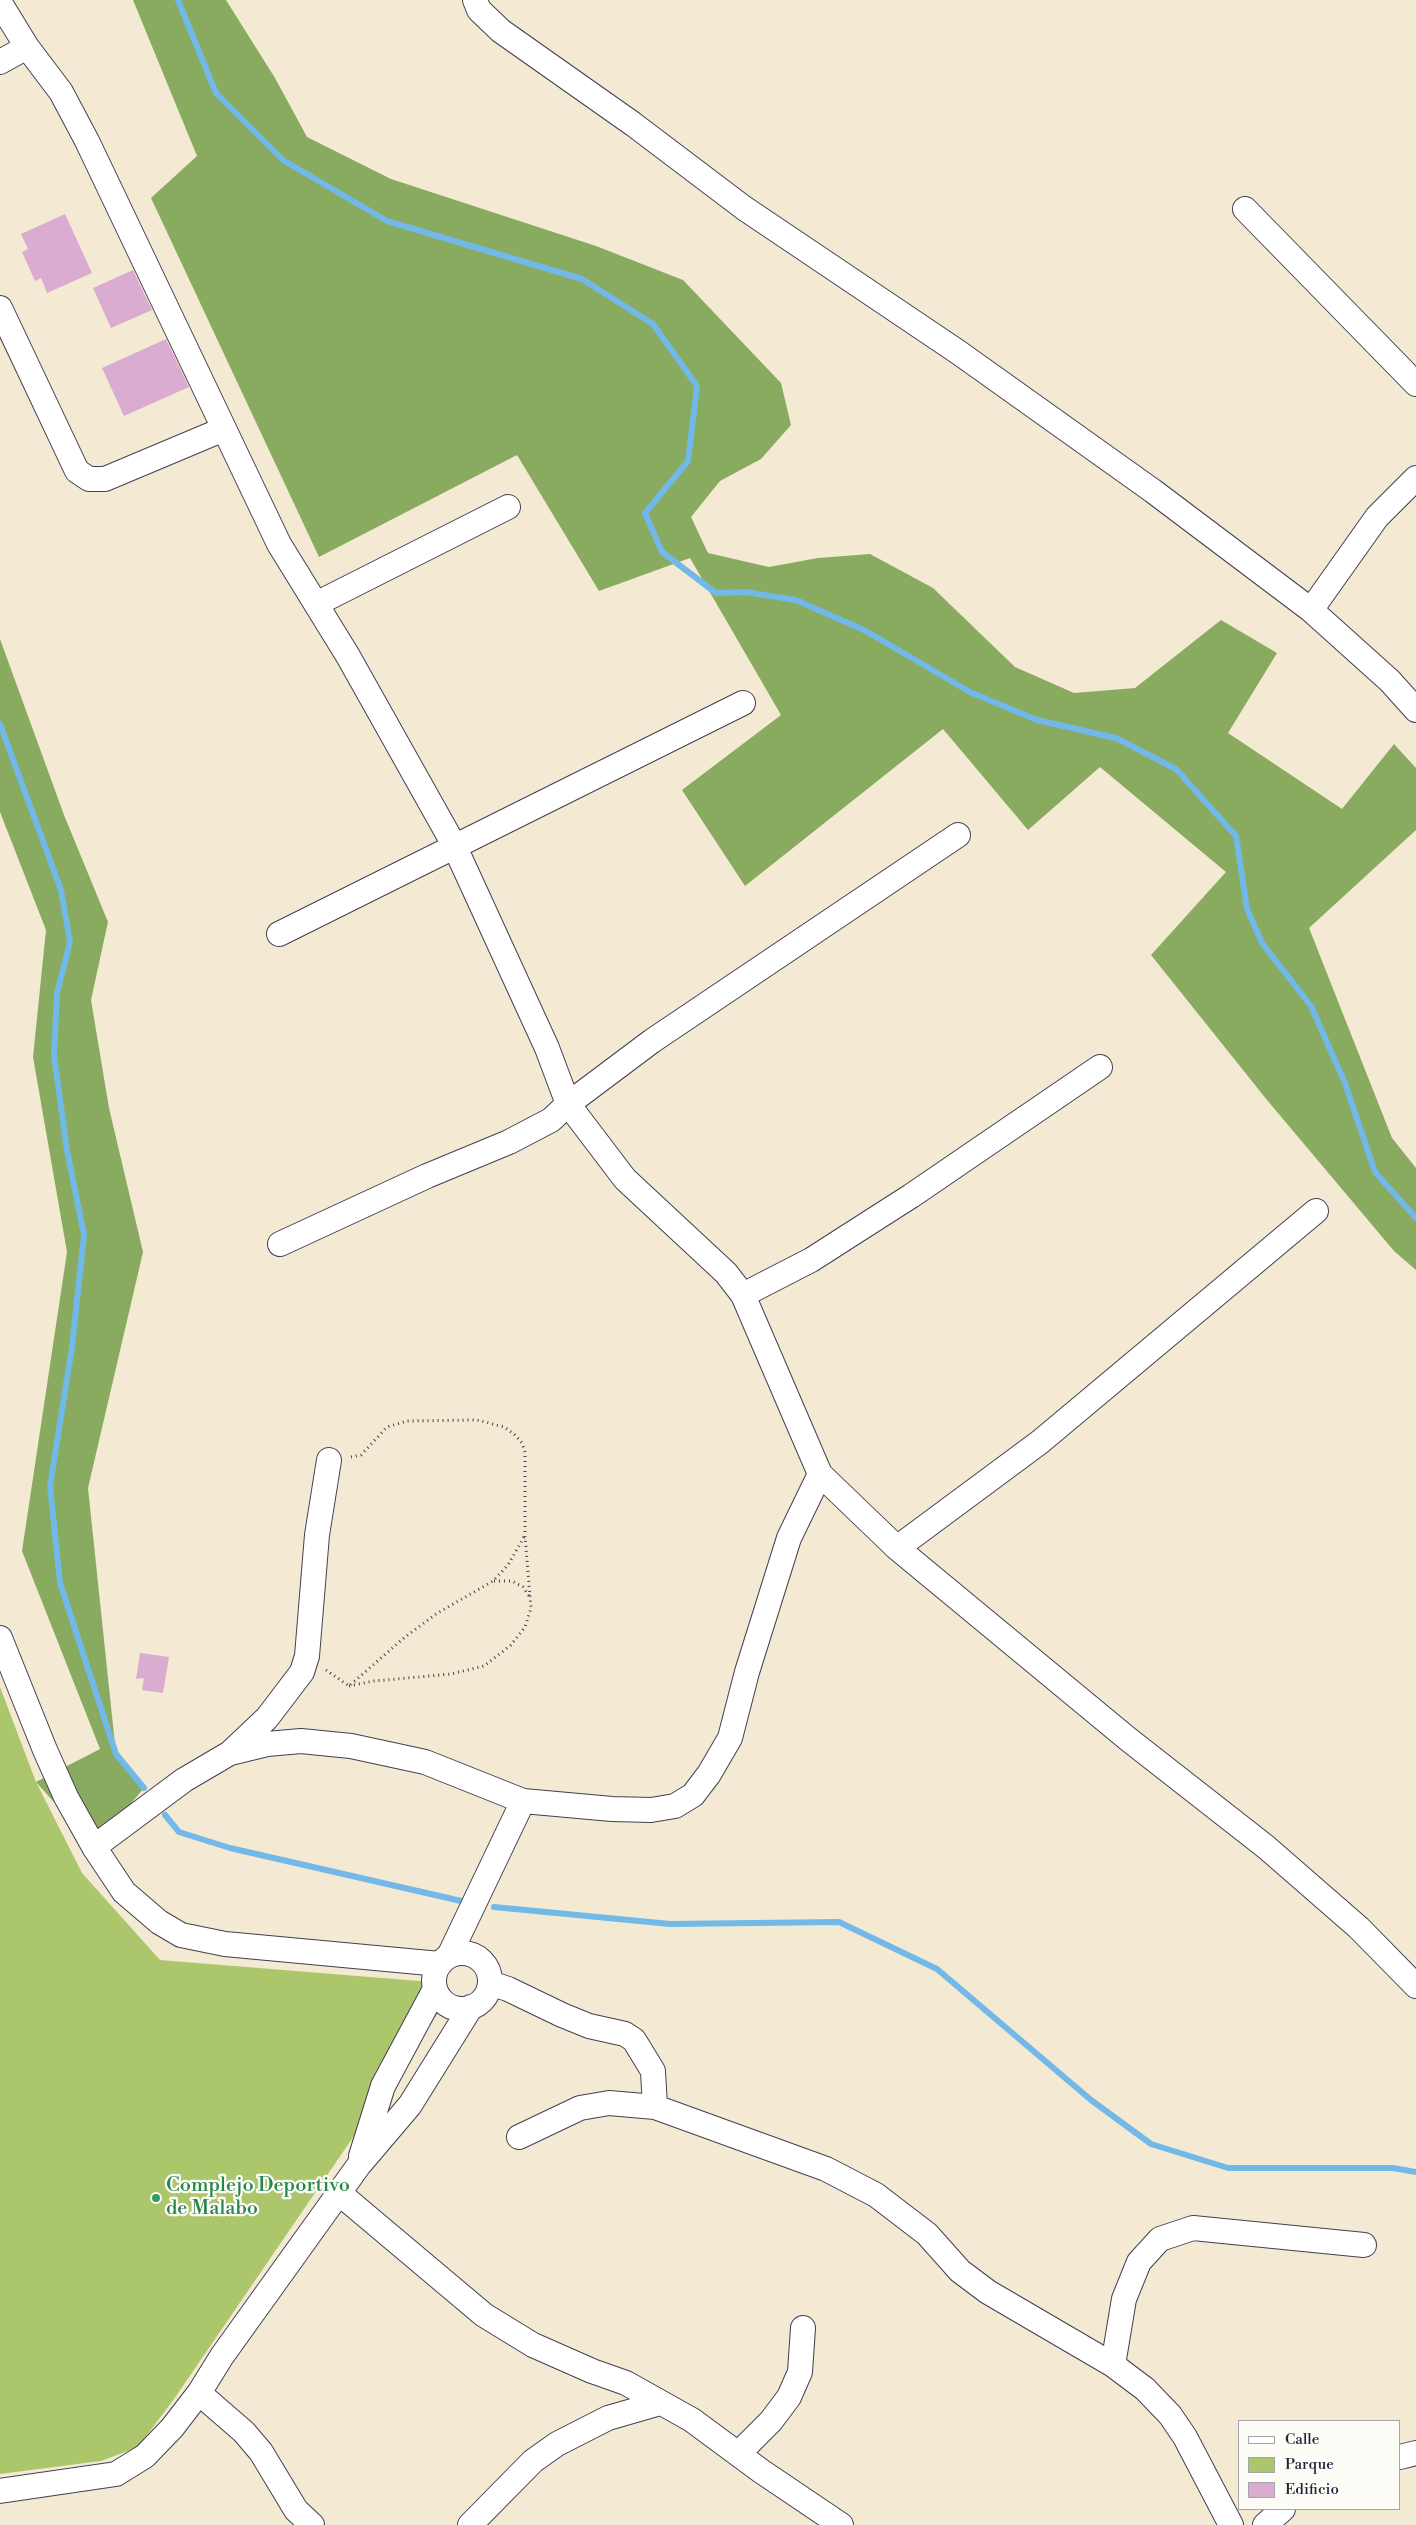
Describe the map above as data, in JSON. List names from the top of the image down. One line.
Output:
{"places":["Complejo Deportivo de Malabo"],"legend":["Calle","Parque","Edificio"]}
